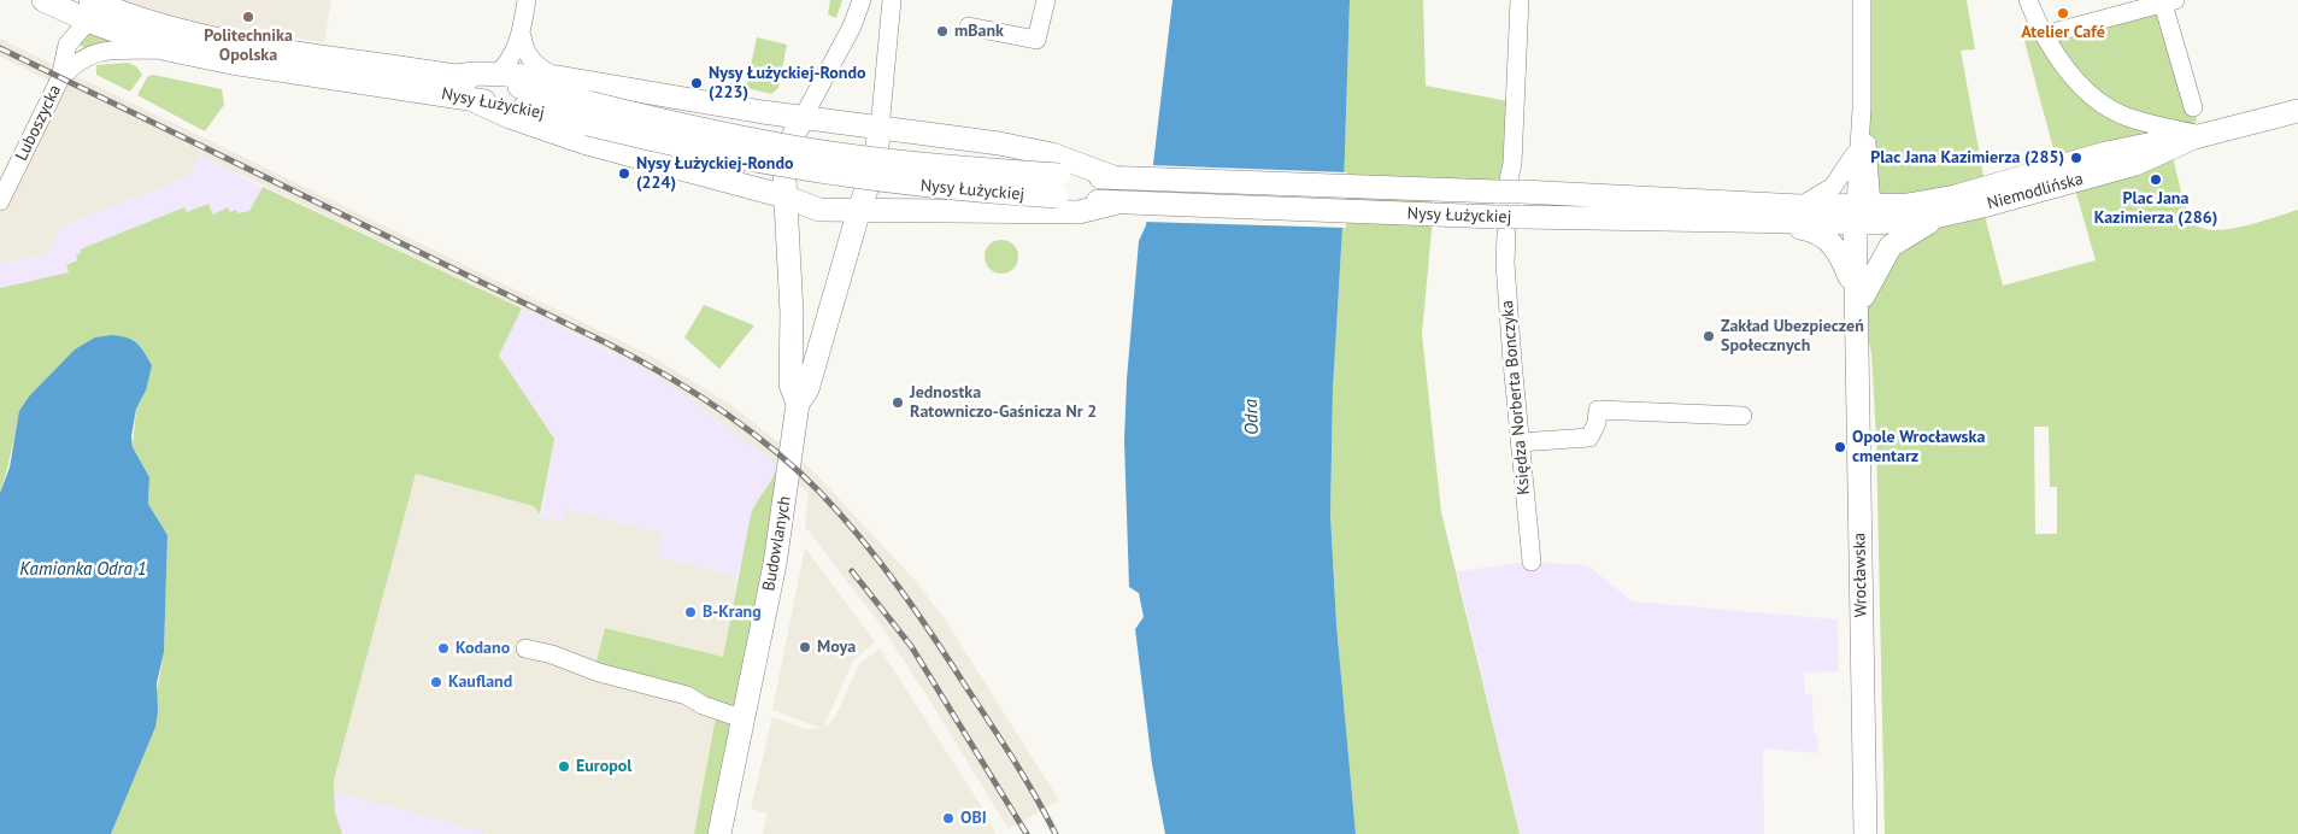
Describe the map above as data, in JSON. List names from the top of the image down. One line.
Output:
{"streets":{"main road":["Nysy Łużyckiej","Niemodlińska","Budowlanych","Wrocławska"],"street":["Luboszycka","Księdza Norberta Bonczyka"]},"crossings":[["Nysy Łużyckiej","Niemodlińska"],["Nysy Łużyckiej","Księdza Norberta Bonczyka"],["Nysy Łużyckiej","Wrocławska"],["Niemodlińska","Wrocławska"]],"water":["Odra","Kamionka Odra 1"],"places":["Atelier Café","Politechnika Opolska","mBank","Nysy Łużyckiej-Rondo (223)","Plac Jana Kazimierza (285)","Nysy Łużyckiej-Rondo (224)","Plac Jana Kazimierza (286)","Zakład Ubezpieczeń Społecznych","Jednostka Ratowniczo-Gaśnicza Nr 2","Opole Wrocławska cmentarz","B-Krang","Moya","Kodano","Kaufland","Europol","OBI"]}
